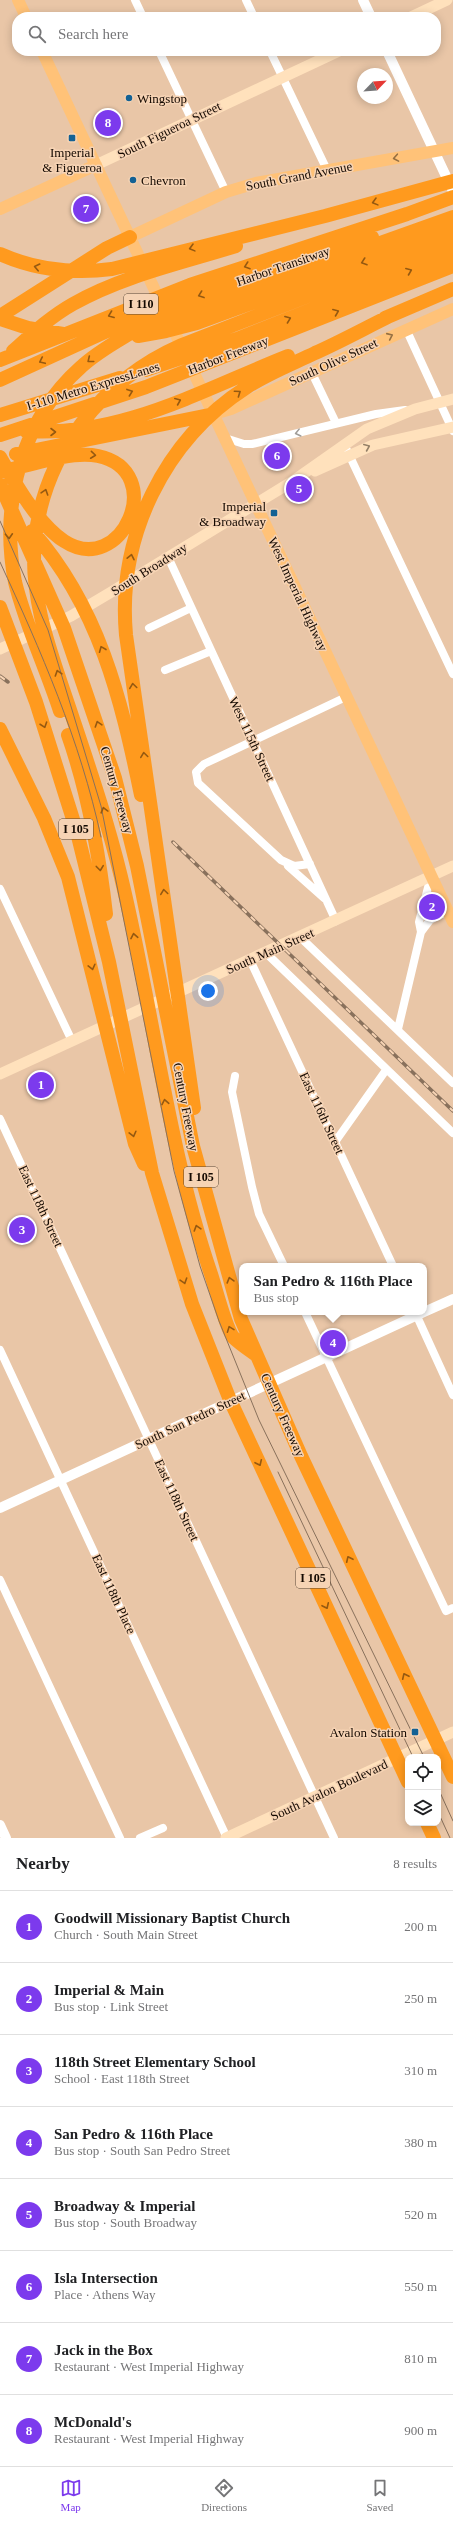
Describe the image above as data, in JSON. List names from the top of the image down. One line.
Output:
{"streets":{"highway":["Harbor Transitway","I 110","Harbor Freeway","I-110 Metro ExpressLanes","Century Freeway","I 105"],"main road":["South Figueroa Street","South Grand Avenue","South Olive Street","South Broadway","West Imperial Highway","South Main Street","South Avalon Boulevard"],"street":["West 115th Street","East 116th Street","East 118th Street","South San Pedro Street","East 118th Place"]},"crossings":[["South Figueroa Street","West Imperial Highway"],["South Grand Avenue","West Imperial Highway"],["South Olive Street","West Imperial Highway"],["South Broadway","West Imperial Highway"],["South Broadway","West 115th Street"],["West Imperial Highway","South Main Street"],["West 115th Street","South Main Street"],["South Main Street","East 116th Street"],["East 118th Street","South San Pedro Street"],["East 118th Street","South Avalon Boulevard"],["South San Pedro Street","East 118th Place"],["East 118th Place","South Avalon Boulevard"]],"one_way":["South Olive Street"],"places":{"other":["Wingstop","Chevron"],"transit":["Imperial & Figueroa","Imperial & Broadway","Avalon Station"]},"north":"top right","page":{"search":"Search here","pins":["8","7","6","5","2","1","3","4"],"popup":["San Pedro & 116th Place","Bus stop"],"heading":["Nearby","8 results"],"list":[{"mark":"1","name":"Goodwill Missionary Baptist Church","note":"Church · South Main Street","value":"200 m"},{"mark":"2","name":"Imperial & Main","note":"Bus stop · Link Street","value":"250 m"},{"mark":"3","name":"118th Street Elementary School","note":"School · East 118th Street","value":"310 m"},{"mark":"4","name":"San Pedro & 116th Place","note":"Bus stop · South San Pedro Street","value":"380 m"},{"mark":"5","name":"Broadway & Imperial","note":"Bus stop · South Broadway","value":"520 m"},{"mark":"6","name":"Isla Intersection","note":"Place · Athens Way","value":"550 m"},{"mark":"7","name":"Jack in the Box","note":"Restaurant · West Imperial Highway","value":"810 m"},{"mark":"8","name":"McDonald's","note":"Restaurant · West Imperial Highway","value":"900 m"}],"nav":["Map","Directions","Saved"]}}
